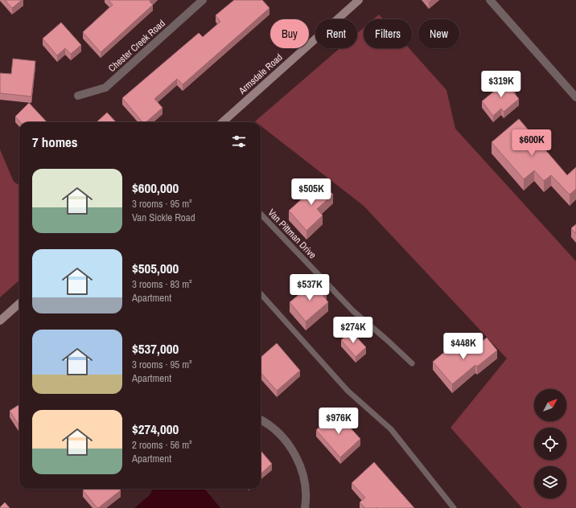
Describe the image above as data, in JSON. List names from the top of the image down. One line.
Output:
{"streets":{"street":["Chester Creek Road","Armsdale Road"],"lane":["Van Pittman Drive"]},"north":"top right","page":{"chip":["Buy","Rent","Filters","New"],"price":["$319K","$600K","$505K","$537K","$274K","$448K","$976K"],"heading":"7 homes","list":[{"name":"$600,000","note":"3 rooms · 95 m² · Van Sickle Road"},{"name":"$505,000","note":"3 rooms · 83 m² · Apartment"},{"name":"$537,000","note":"3 rooms · 95 m² · Apartment"},{"name":"$274,000","note":"2 rooms · 56 m² · Apartment"}]}}
